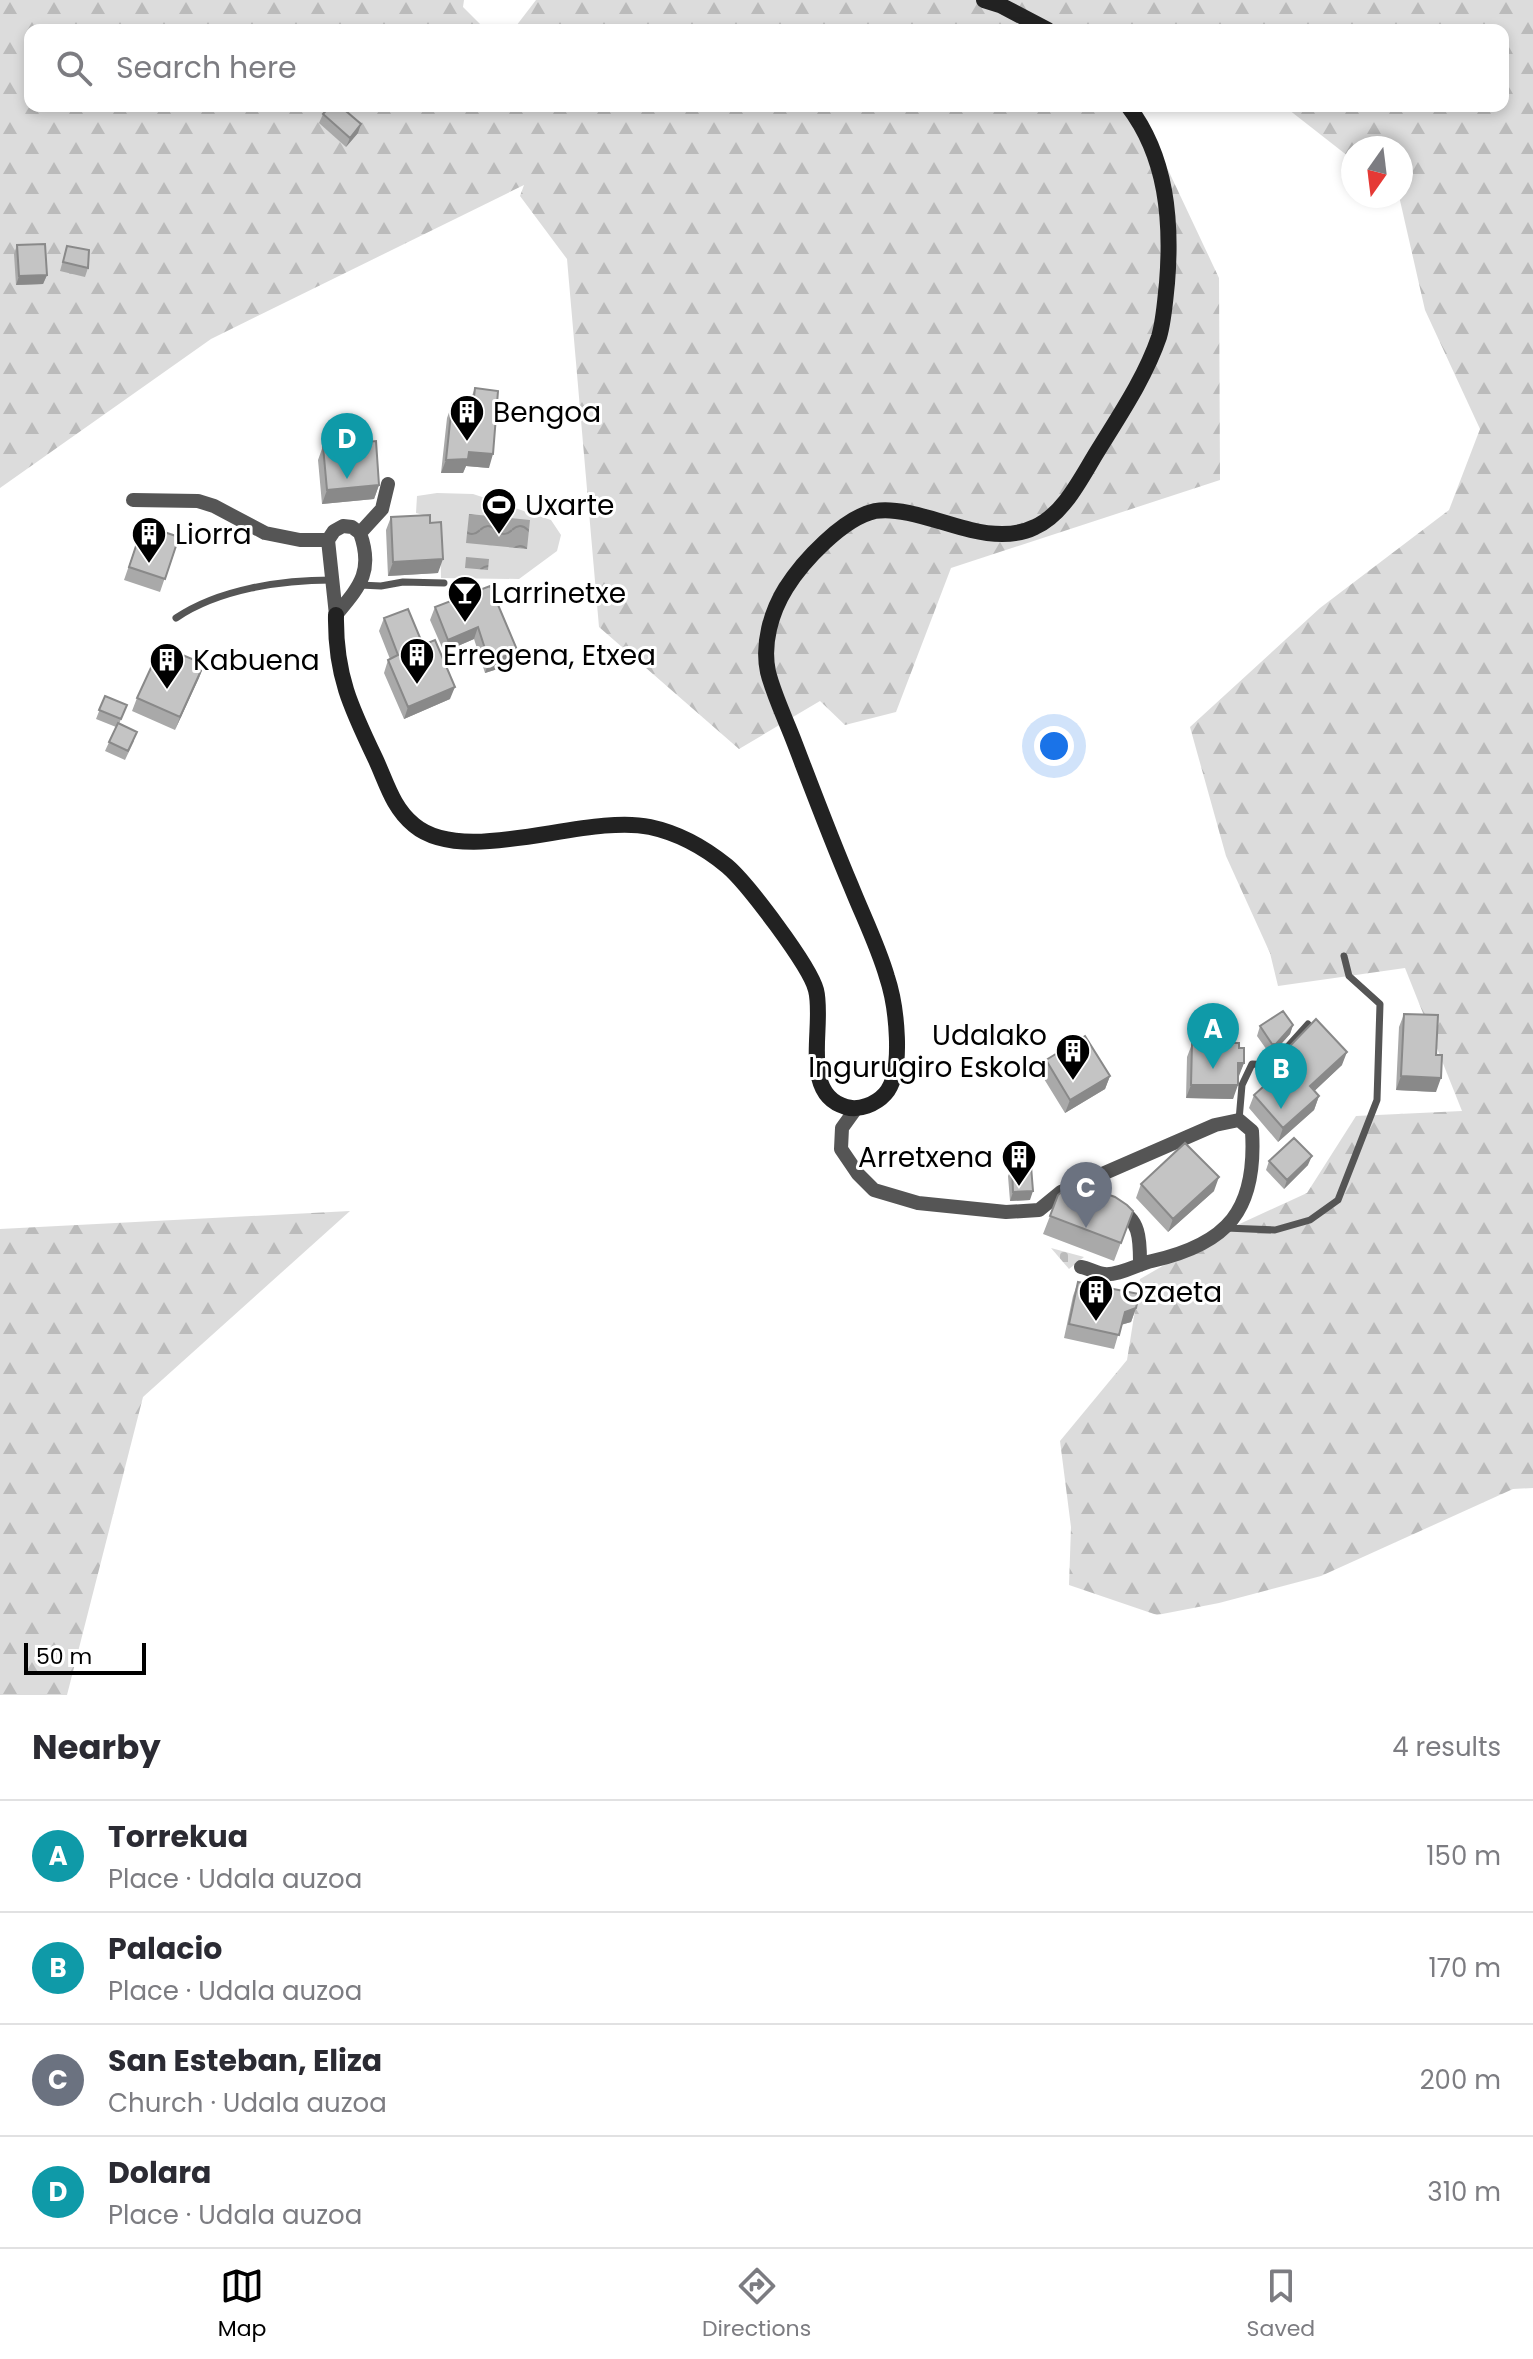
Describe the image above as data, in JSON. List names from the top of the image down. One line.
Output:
{"places":{"building":["Bengoa","Liorra","Erregena, Etxea","Kabuena","Udalako Ingurugiro Eskola","Arretxena","Ozaeta"],"sports":["Uxarte"],"bar":["Larrinetxe"]},"scale_bar":"50 m","north":"bottom","page":{"search":"Search here","pins":["D","A","B","C"],"scale":"50 m","heading":["Nearby","4 results"],"list":[{"mark":"A","name":"Torrekua","note":"Place · Udala auzoa","value":"150 m"},{"mark":"B","name":"Palacio","note":"Place · Udala auzoa","value":"170 m"},{"mark":"C","name":"San Esteban, Eliza","note":"Church · Udala auzoa","value":"200 m"},{"mark":"D","name":"Dolara","note":"Place · Udala auzoa","value":"310 m"}],"nav":["Map","Directions","Saved"]}}
